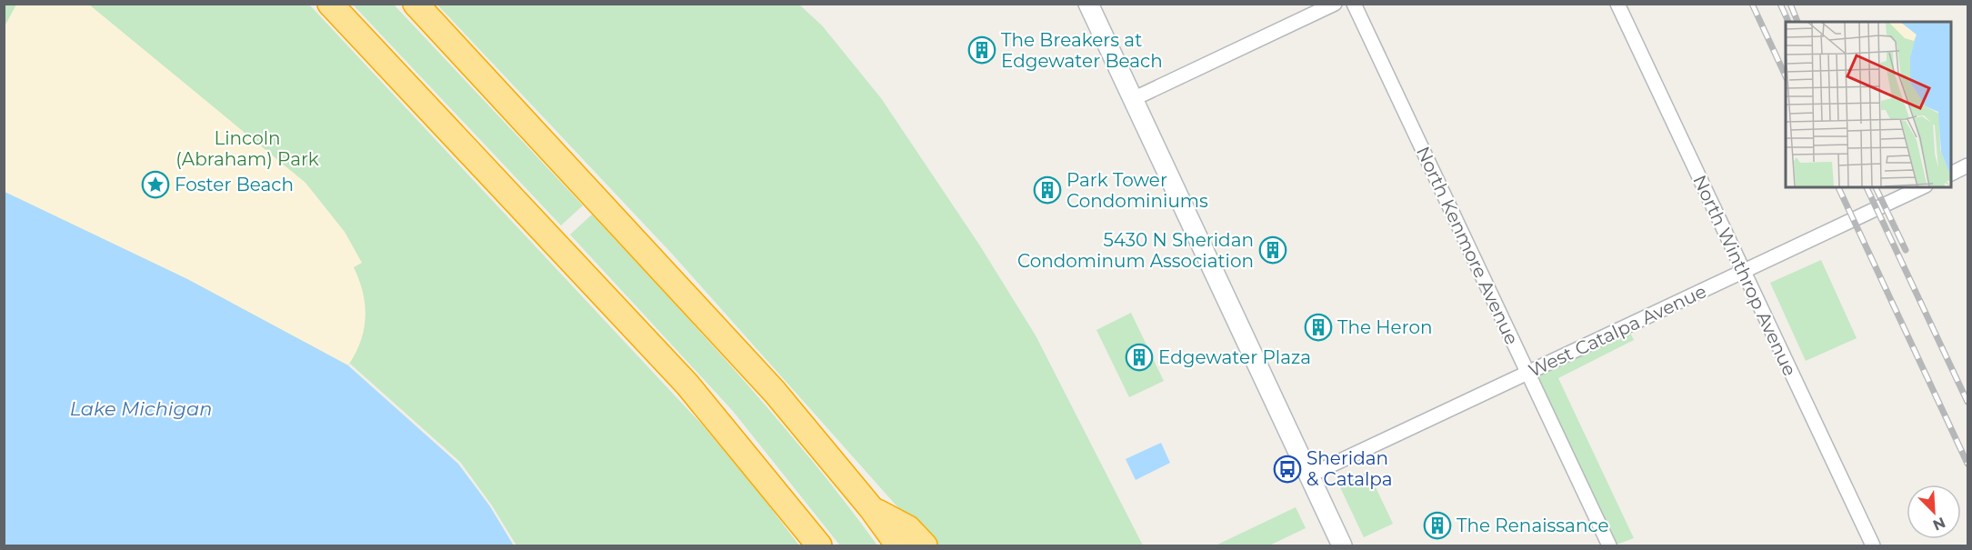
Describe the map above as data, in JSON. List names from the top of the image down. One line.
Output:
{"streets":{"street":["North Kenmore Avenue","North Winthrop Avenue","West Catalpa Avenue"]},"crossings":[["North Kenmore Avenue","West Catalpa Avenue"],["North Winthrop Avenue","West Catalpa Avenue"]],"water":["Lake Michigan"],"parks":["Lincoln (Abraham) Park"],"places":{"building":["The Breakers at Edgewater Beach","Park Tower Condominiums","5430 N Sheridan Condominum Association","The Heron","Edgewater Plaza","The Renaissance"],"place":["Foster Beach"],"bus stop":["Sheridan & Catalpa"]},"north":"bottom right"}
